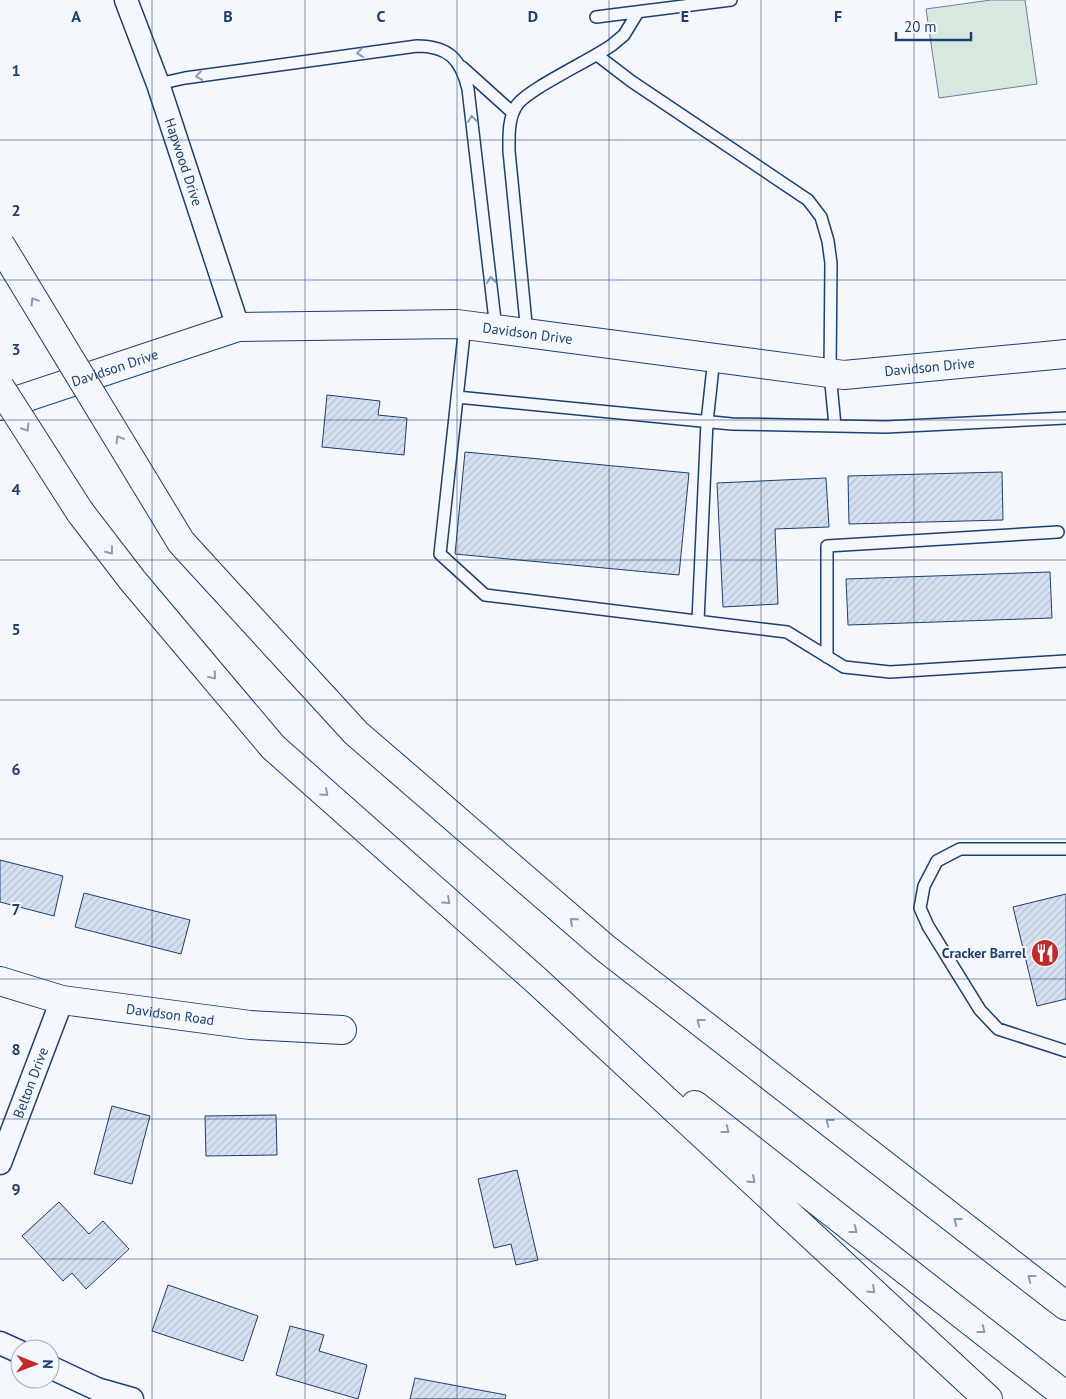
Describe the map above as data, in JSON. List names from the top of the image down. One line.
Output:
{"streets":{"main road":["Davidson Drive","Davidson Road"],"street":["Hapwood Drive","Belton Drive"]},"crossings":[["Hapwood Drive","Davidson Drive"],["Davidson Road","Belton Drive"]],"places":{"restaurant":["Cracker Barrel"]},"scale_bar":"20 m","north":"right","grid":{"columns":["A","B","C","D","E","F"],"rows":["1","2","3","4","5","6","7","8","9"]}}
